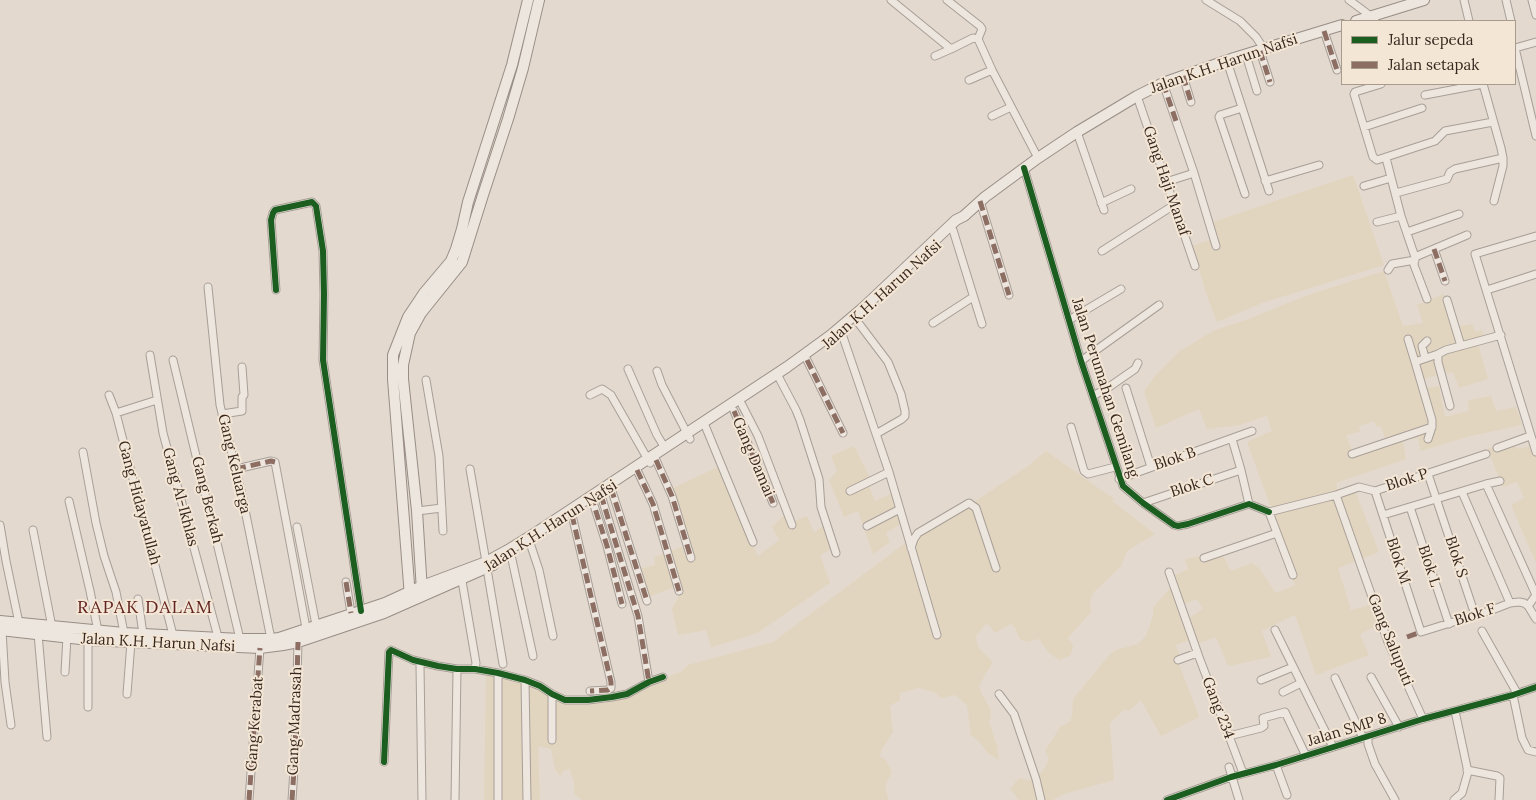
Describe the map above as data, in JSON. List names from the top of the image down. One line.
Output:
{"streets":{"main road":["Jalan K.H. Harun Nafsi"],"street":["Gang Haji Manaf","Jalan Perumahan Gemilang","Gang Damai","Blok B","Gang Keluarga","Blok P","Blok C","Gang Al-Ikhlas","Gang Berkah","Gang Hidayatullah","Blok S","Blok M","Blok L","Blok F","Gang Saluputi","Gang 234","Gang Madrasah","Gang Kerabat","Jalan SMP 8"]},"crossings":[["Jalan K.H. Harun Nafsi","Gang Haji Manaf"],["Jalan K.H. Harun Nafsi","Jalan Perumahan Gemilang"],["Jalan K.H. Harun Nafsi","Gang Damai"],["Jalan K.H. Harun Nafsi","Gang Keluarga"],["Jalan K.H. Harun Nafsi","Gang Al-Ikhlas"],["Jalan K.H. Harun Nafsi","Gang Berkah"],["Jalan K.H. Harun Nafsi","Gang Hidayatullah"],["Jalan K.H. Harun Nafsi","Gang Madrasah"],["Jalan K.H. Harun Nafsi","Gang Kerabat"],["Jalan Perumahan Gemilang","Blok B"],["Jalan Perumahan Gemilang","Blok C"],["Blok P","Blok S"],["Blok P","Blok M"],["Blok P","Gang Saluputi"],["Blok S","Blok F"],["Blok M","Blok F"],["Blok L","Blok F"],["Gang Saluputi","Jalan SMP 8"],["Gang 234","Jalan SMP 8"]],"districts":["RAPAK DALAM"],"legend":["Jalur sepeda","Jalan setapak"]}
